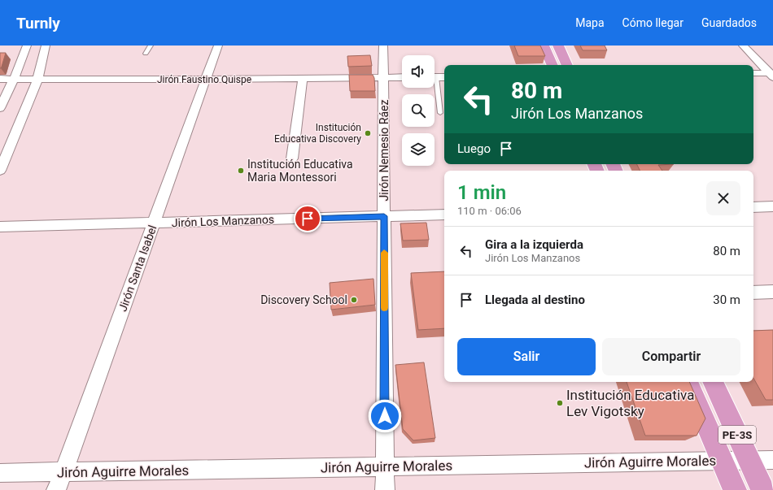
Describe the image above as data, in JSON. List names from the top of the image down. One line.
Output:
{"streets":{"highway":["PE-3S"],"street":["Jirón Faustino Quispe","Jirón Nemesio Ráez","Jirón Los Manzanos","Jirón Santa Isabel","Jirón Aguirre Morales"]},"crossings":[["Jirón Faustino Quispe","Jirón Nemesio Ráez"],["Jirón Faustino Quispe","Jirón Santa Isabel"],["Jirón Nemesio Ráez","Jirón Los Manzanos"],["Jirón Nemesio Ráez","Jirón Aguirre Morales"],["Jirón Los Manzanos","Jirón Santa Isabel"],["Jirón Santa Isabel","Jirón Aguirre Morales"],["PE-3S","Jirón Aguirre Morales"]],"places":["Institución Educativa Discovery","Institución Educativa Maria Montessori","Discovery School","Institución Educativa Lev Vigotsky"],"page":{"header":"Turnly","nav":["Mapa","Cómo llegar","Guardados"],"turn":["80 m","Jirón Los Manzanos"],"then":"Luego","heading":["1 min","110 m · 06:06"],"list":[{"name":"Gira a la izquierda","note":"Jirón Los Manzanos","value":"80 m"},{"name":"Llegada al destino","value":"30 m"}],"buttons":["Salir","Compartir"]}}
